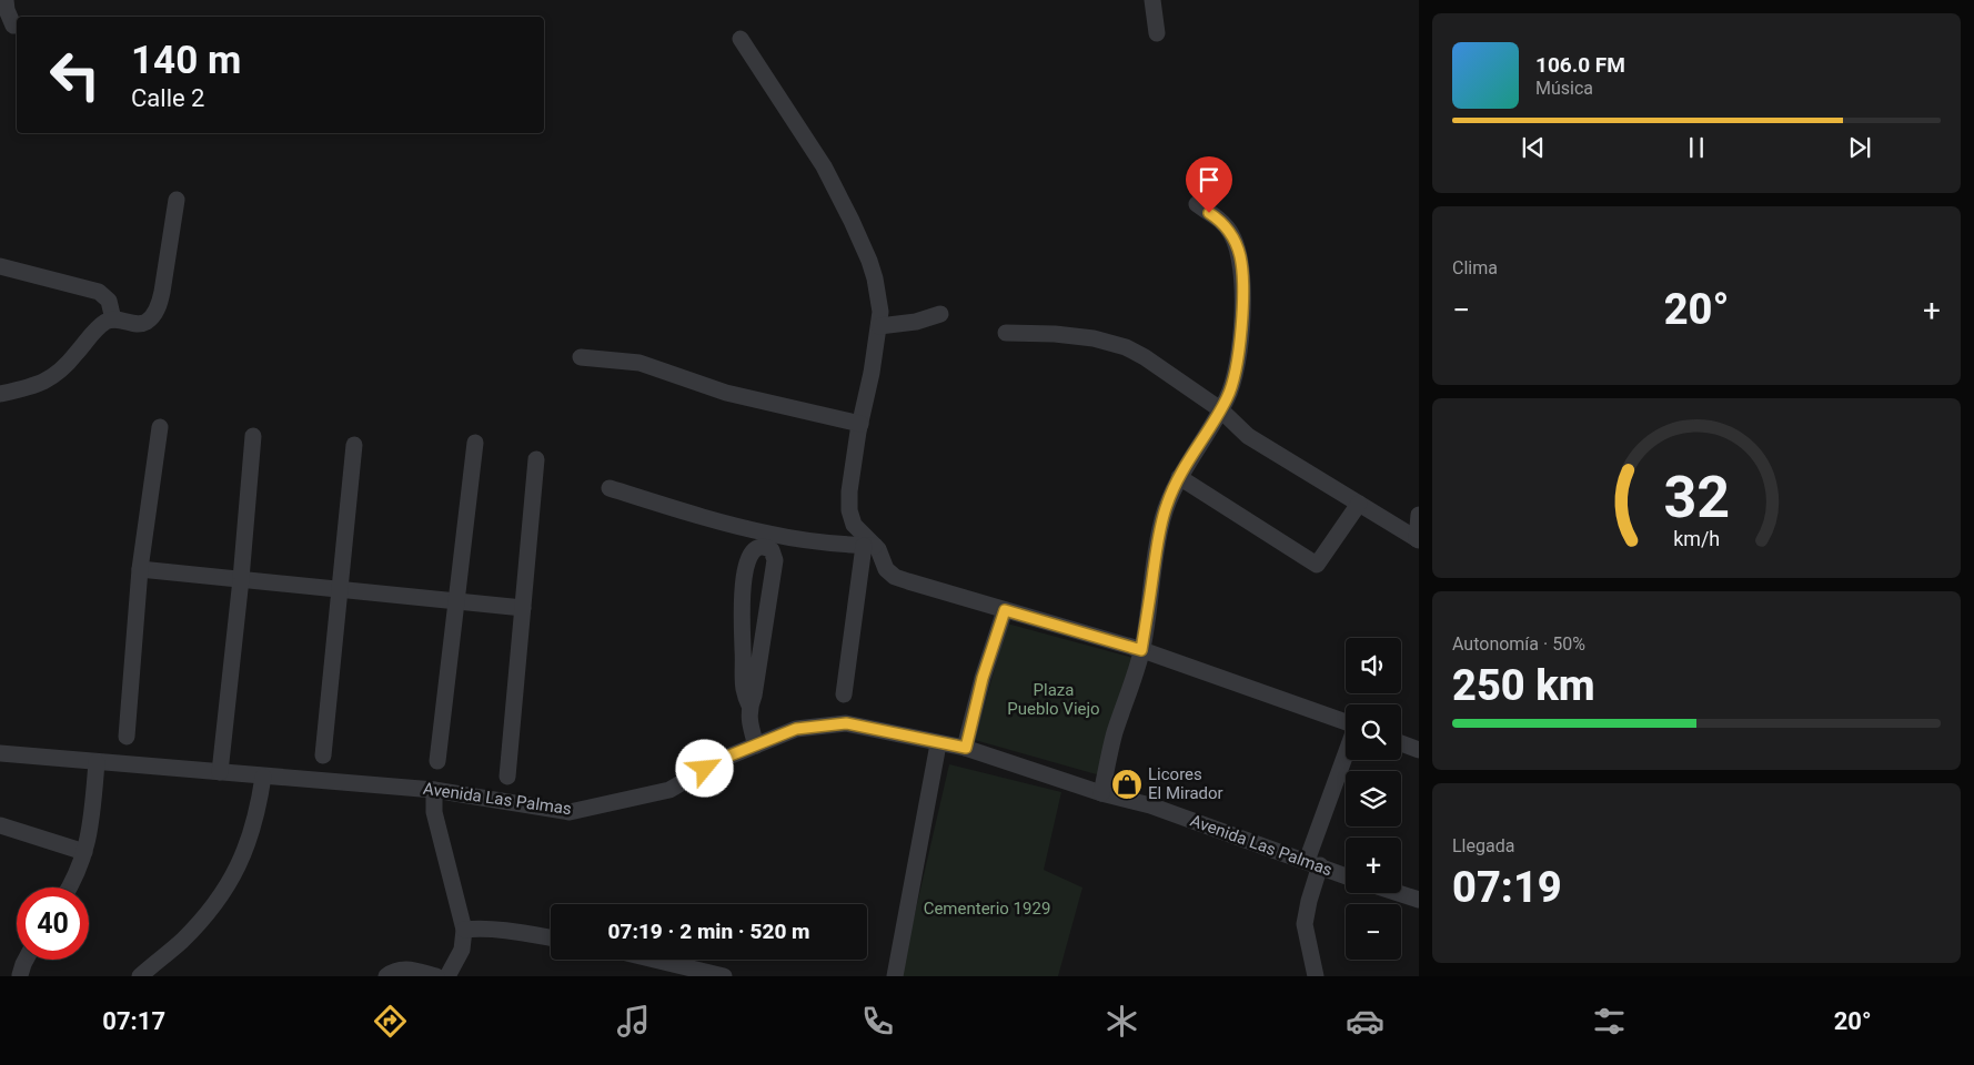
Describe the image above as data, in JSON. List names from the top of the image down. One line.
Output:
{"streets":{"street":["Avenida Las Palmas"]},"parks":["Plaza Pueblo Viejo","Cementerio 1929"],"places":{"shop":["Licores El Mirador"]},"page":{"turn":["140 m","Calle 2"],"song":["106.0 FM","Música"],"tile":["Clima",["Autonomía · 50%","250 km"],["Llegada","07:19"]],"heat":["−","20°","+"],"map_buttons":["+","−"],"limit":"40","trip":"07:19 · 2 min · 520 m","tabs":["07:17","20°"],"gauge":["32","km/h"]}}
